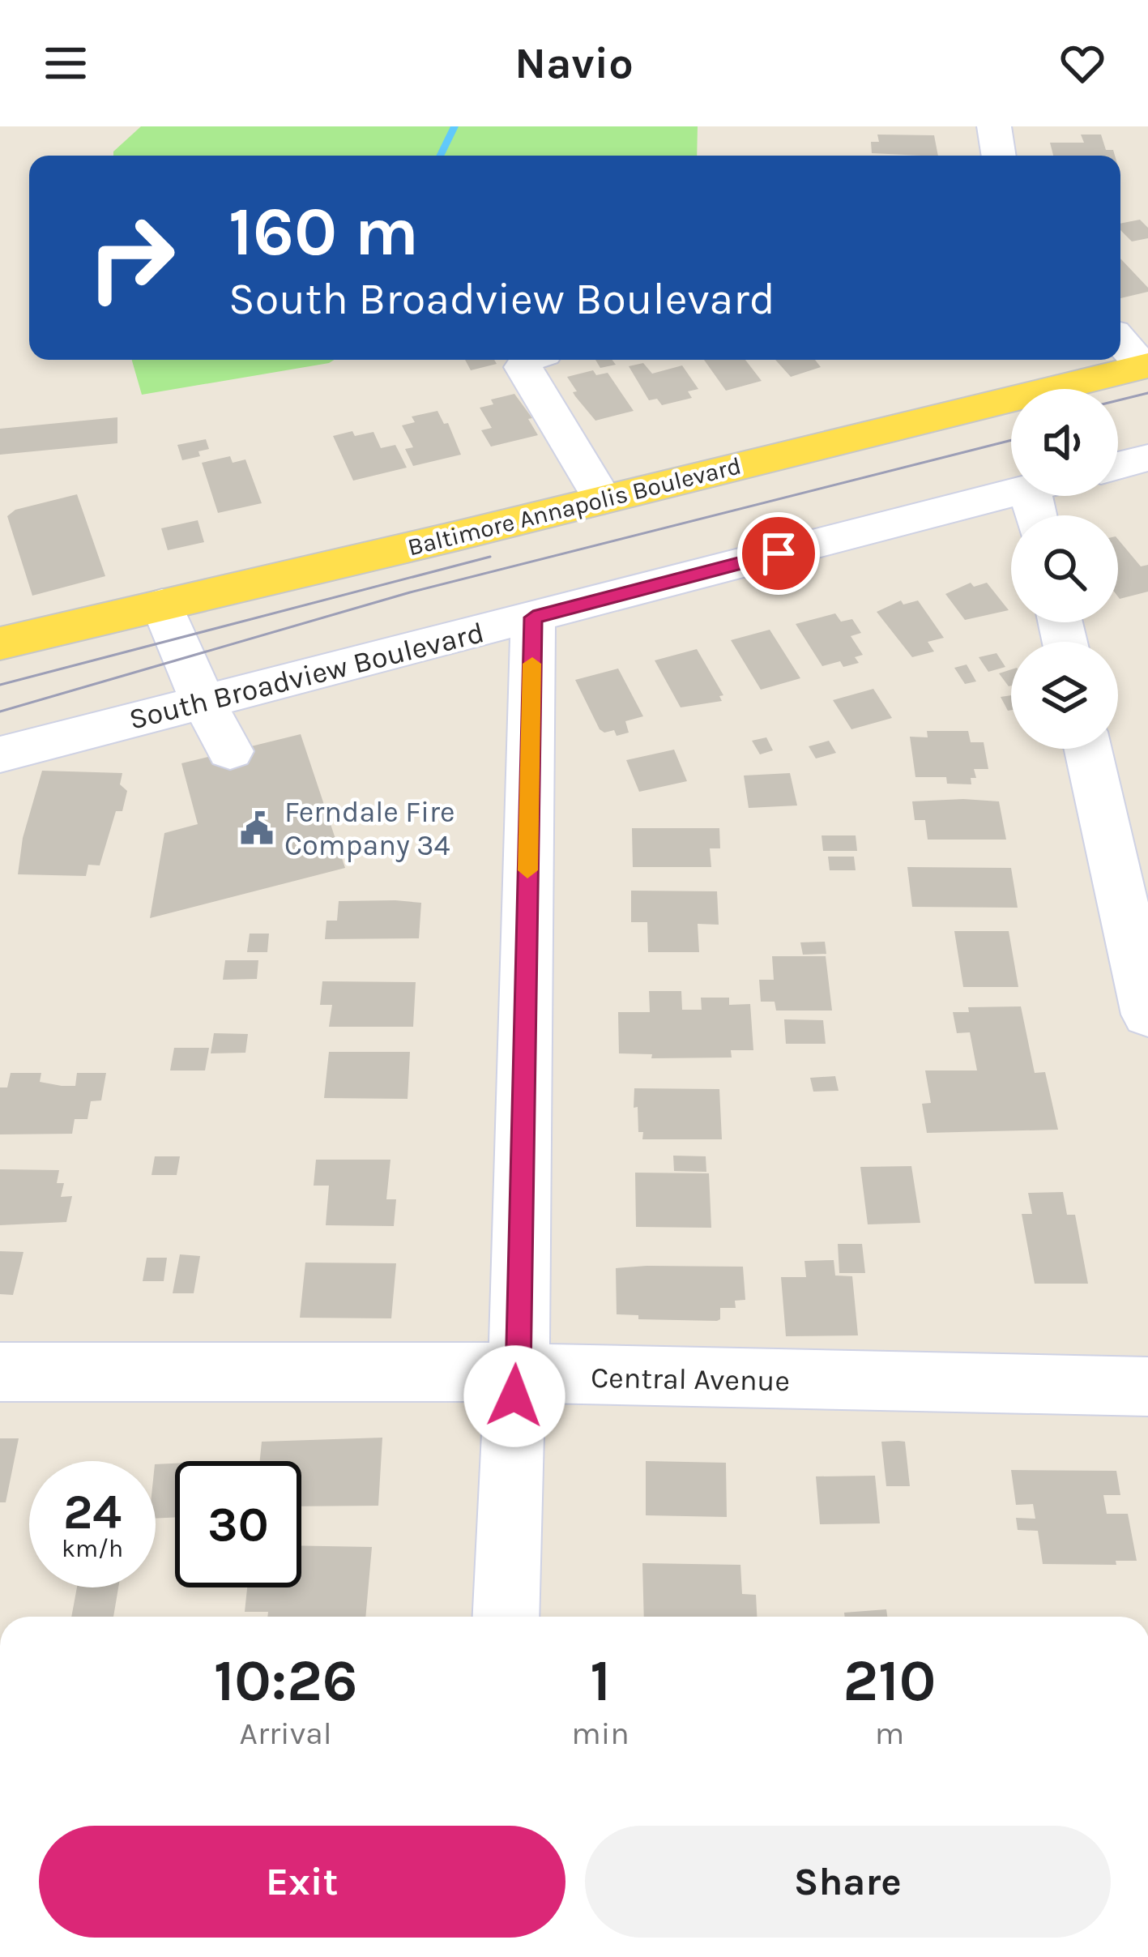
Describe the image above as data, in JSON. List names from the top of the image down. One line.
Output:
{"streets":{"main road":["Baltimore Annapolis Boulevard"],"street":["South Broadview Boulevard","Central Avenue"]},"places":{"public building":["Ferndale Fire Company 34"]},"page":{"header":"Navio","turn":["160 m","South Broadview Boulevard"],"speed":"24 km/h","limit":"30","eta":["10:26","Arrival","1","min","210","m"],"buttons":["Exit","Share"]}}
